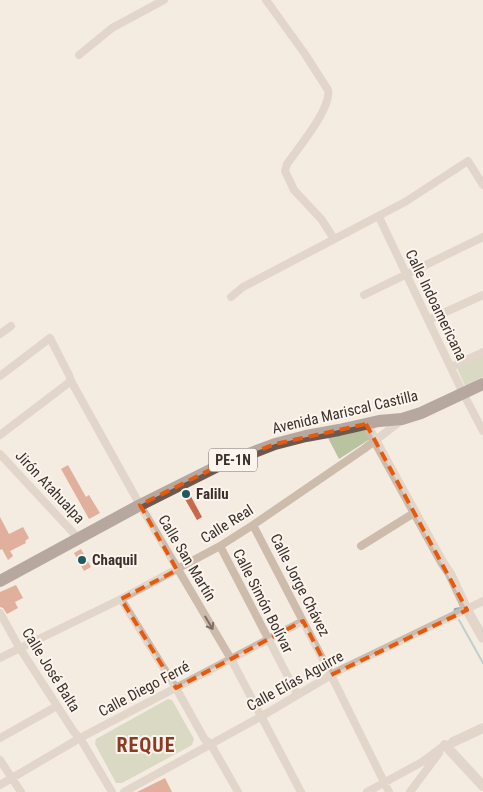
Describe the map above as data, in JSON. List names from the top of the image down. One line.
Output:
{"streets":{"highway":["Avenida Mariscal Castilla","PE-1N"],"street":["Calle Indoamericana","Jirón Atahualpa","Calle Real","Calle San Martín","Calle Jorge Chávez","Calle Simón Bolívar","Calle José Balta","Calle Elías Aguirre","Calle Diego Ferré"]},"crossings":[["Calle Indoamericana","Avenida Mariscal Castilla"],["Avenida Mariscal Castilla","Jirón Atahualpa"],["Avenida Mariscal Castilla","Calle Real"],["Avenida Mariscal Castilla","Calle San Martín"],["Calle Real","Calle San Martín"],["Calle Real","Calle Jorge Chávez"],["Calle Real","Calle Simón Bolívar"],["Calle Real","Calle José Balta"],["Calle San Martín","Calle Elías Aguirre"],["Calle San Martín","Calle Diego Ferré"],["Calle Jorge Chávez","Calle Elías Aguirre"],["Calle Jorge Chávez","Calle Diego Ferré"],["Calle Simón Bolívar","Calle Elías Aguirre"],["Calle Simón Bolívar","Calle Diego Ferré"],["Calle José Balta","Calle Diego Ferré"]],"districts":["REQUE"],"places":["Falilu","Chaquil"]}
